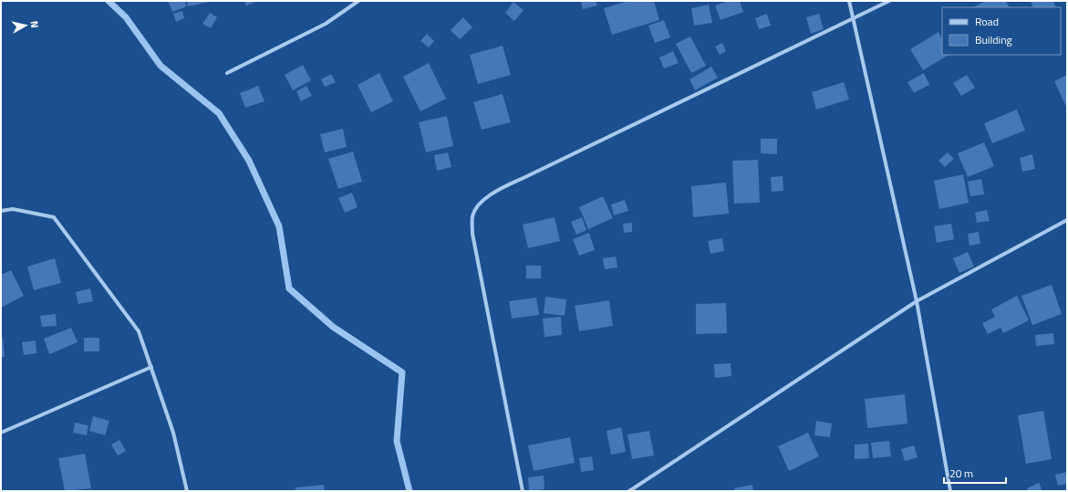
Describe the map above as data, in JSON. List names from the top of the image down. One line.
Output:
{"legend":["Road","Building"],"scale_bar":"20 m","north":"right"}
